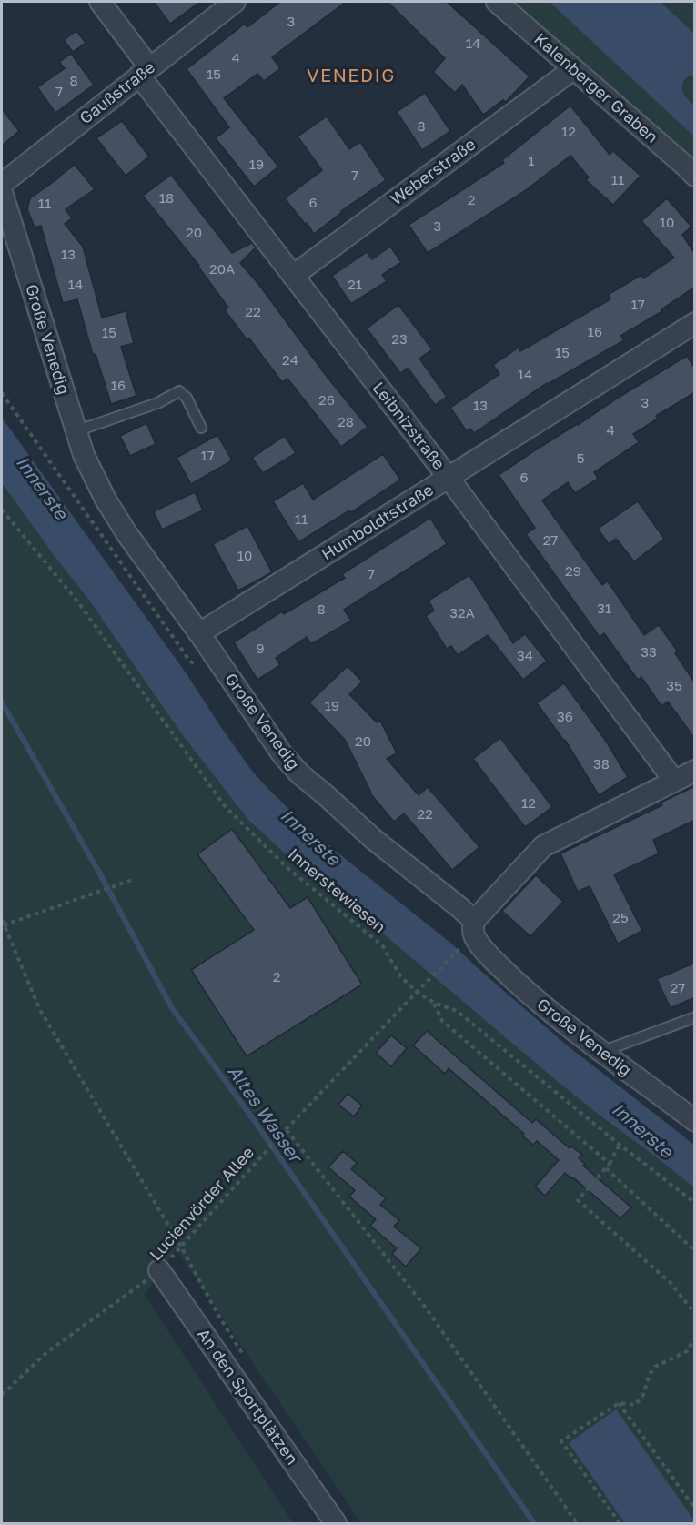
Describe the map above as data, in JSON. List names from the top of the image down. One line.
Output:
{"streets":{"street":["Kalenberger Graben","Gaußstraße","Weberstraße","Große Venedig","Leibnizstraße","Humboldtstraße","An den Sportplätzen"],"path":["Innerstewiesen","Lucienvörder Allee"]},"crossings":[["Kalenberger Graben","Weberstraße"],["Gaußstraße","Leibnizstraße"],["Weberstraße","Leibnizstraße"],["Große Venedig","Humboldtstraße"],["Leibnizstraße","Humboldtstraße"],["Innerstewiesen","Lucienvörder Allee"],["Lucienvörder Allee","An den Sportplätzen"]],"districts":["VENEDIG"],"water":["Innerste","Altes Wasser"],"house_numbers":["3","14","4","15","8","7","8","12","1","19","7","11","18","2","6","11","10","3","20","13","20A","14","21","17","22","16","15","23","15","24","14","16","26","3","13","28","4","17","5","6","11","27","10","29","7","31","8","32A","9","33","34","35","19","36","20","38","12","22","25","2","27"]}
